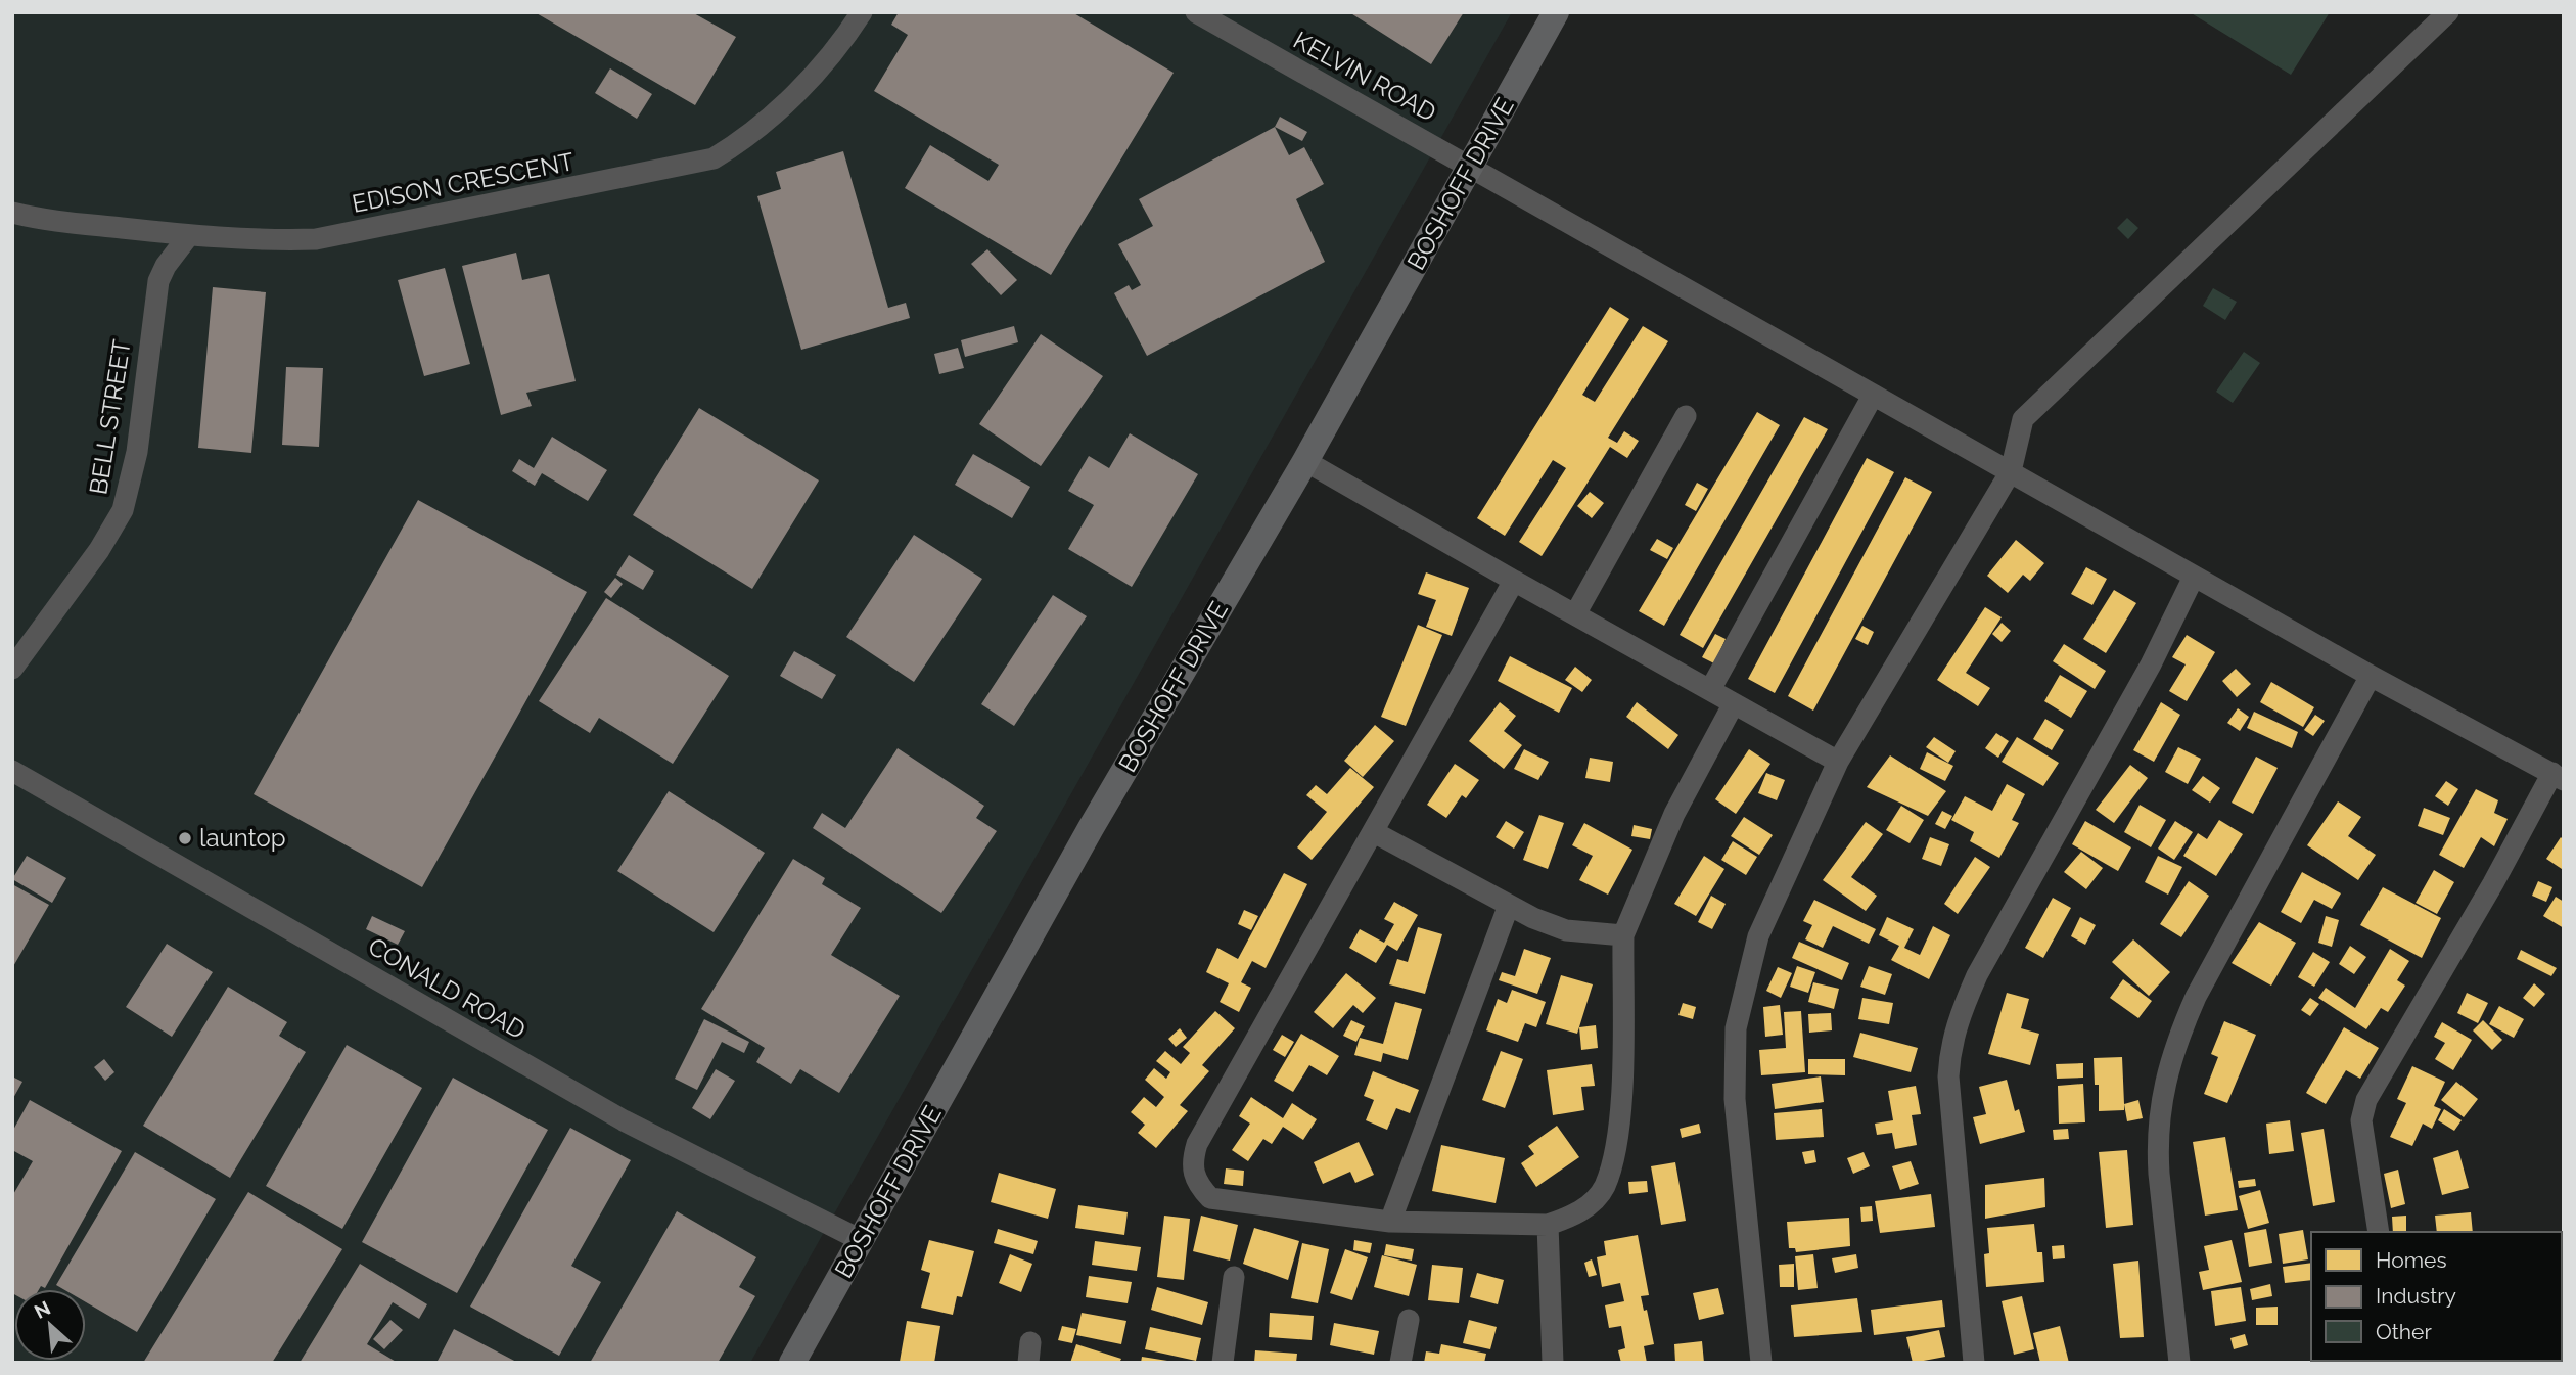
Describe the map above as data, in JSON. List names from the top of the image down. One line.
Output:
{"streets":{"main road":["BOSHOFF DRIVE"],"street":["KELVIN ROAD","EDISON CRESCENT","BELL STREET","CONALD ROAD"]},"crossings":[["KELVIN ROAD","BOSHOFF DRIVE"],["EDISON CRESCENT","BELL STREET"],["BOSHOFF DRIVE","CONALD ROAD"]],"places":["launtop"],"legend":["Homes","Industry","Other"],"north":"top left"}
